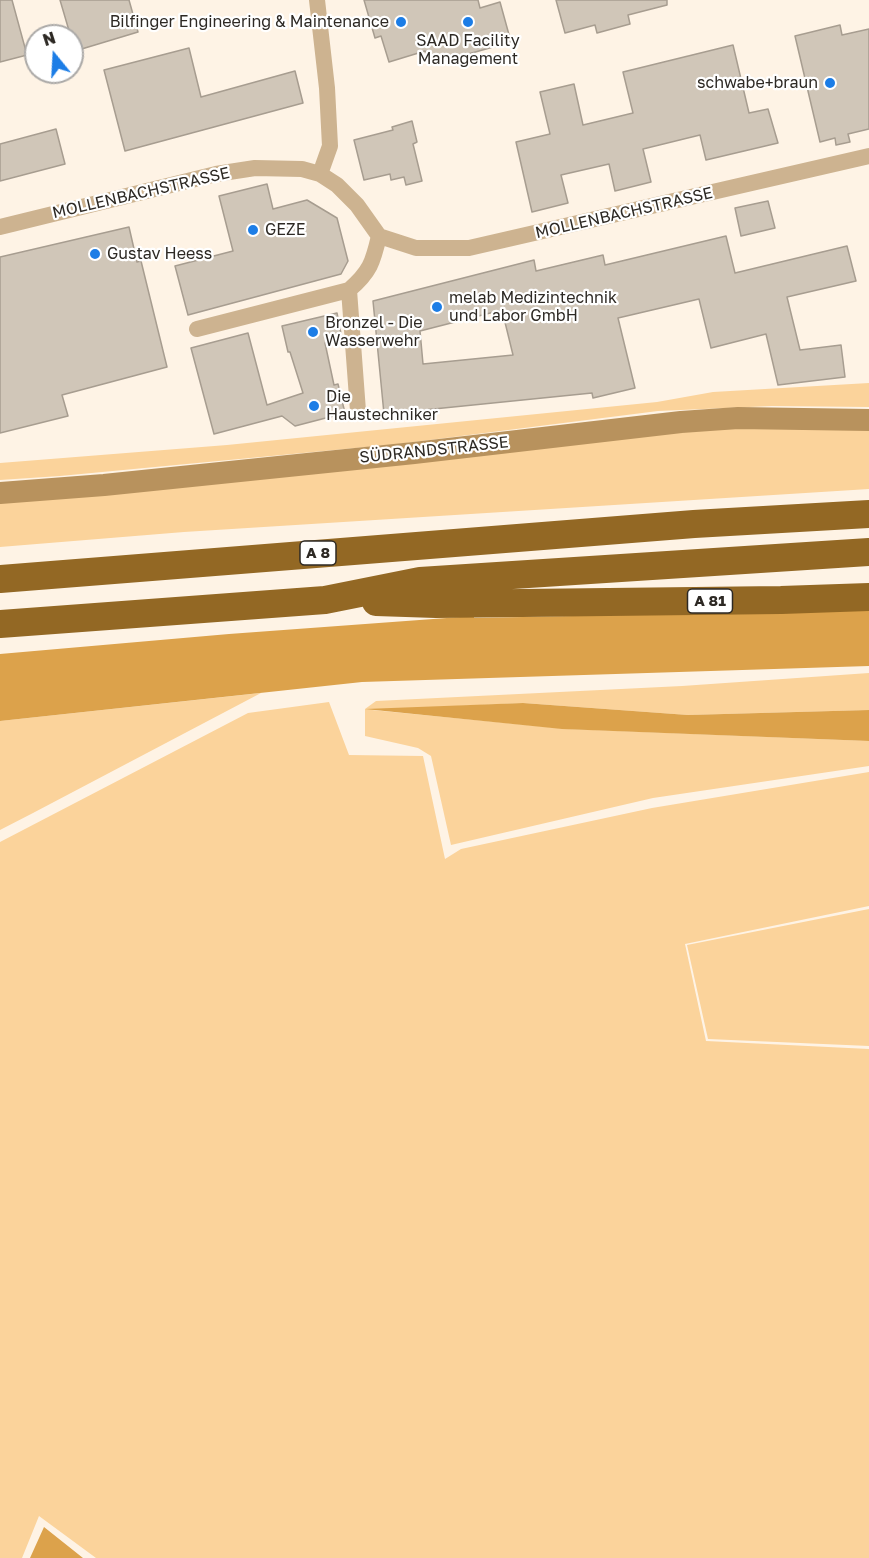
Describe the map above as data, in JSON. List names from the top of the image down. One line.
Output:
{"streets":{"highway":["A 8","A 81"],"main road":["SÜDRANDSTRASSE"],"street":["MOLLENBACHSTRASSE"]},"places":["Bilfinger Engineering & Maintenance","SAAD Facility Management","schwabe+braun","GEZE","Gustav Heess","melab Medizintechnik und Labor GmbH","Bronzel - Die Wasserwehr","Die Haustechniker"],"north":"top"}
